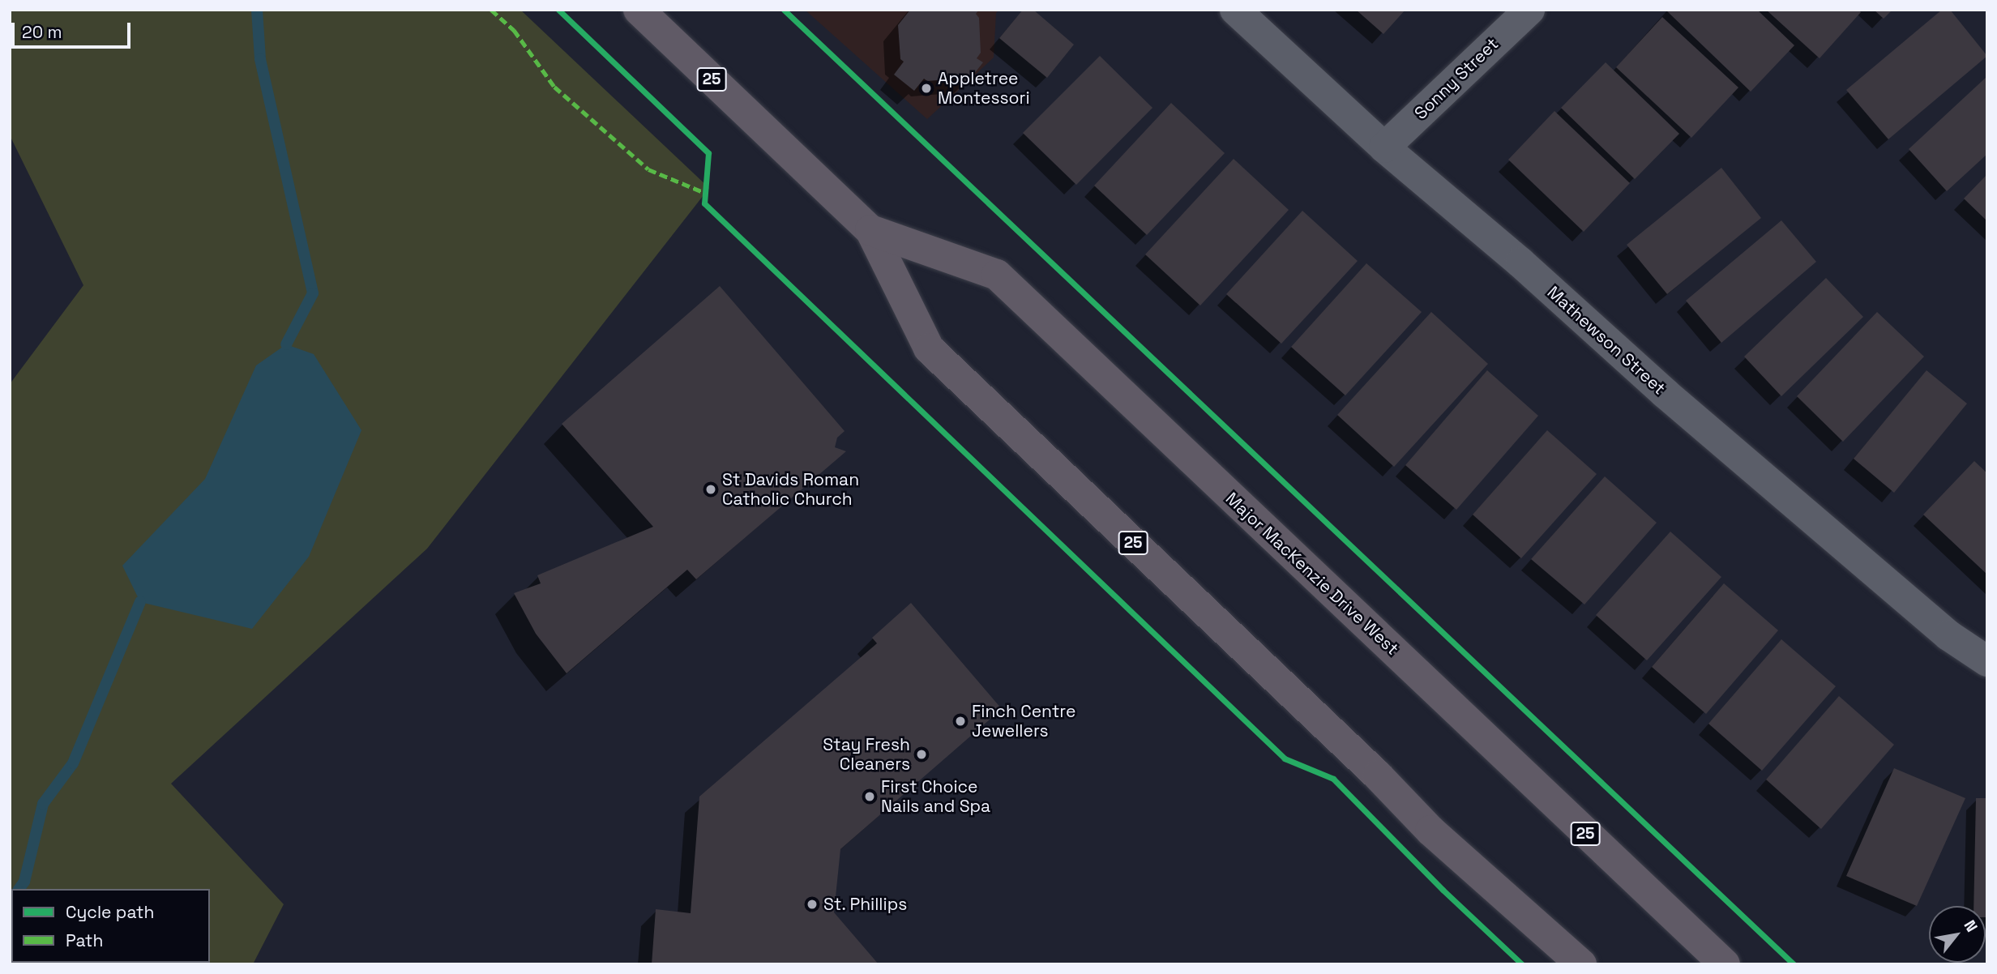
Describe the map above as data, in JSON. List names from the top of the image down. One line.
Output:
{"streets":{"main road":["25","Major MacKenzie Drive West"],"street":["Sonny Street","Mathewson Street"]},"crossings":[["Sonny Street","Mathewson Street"]],"places":["Appletree Montessori","St Davids Roman Catholic Church","Finch Centre Jewellers","Stay Fresh Cleaners","First Choice Nails and Spa","St. Phillips"],"legend":["Cycle path","Path"],"scale_bar":"20 m","north":"top right"}
